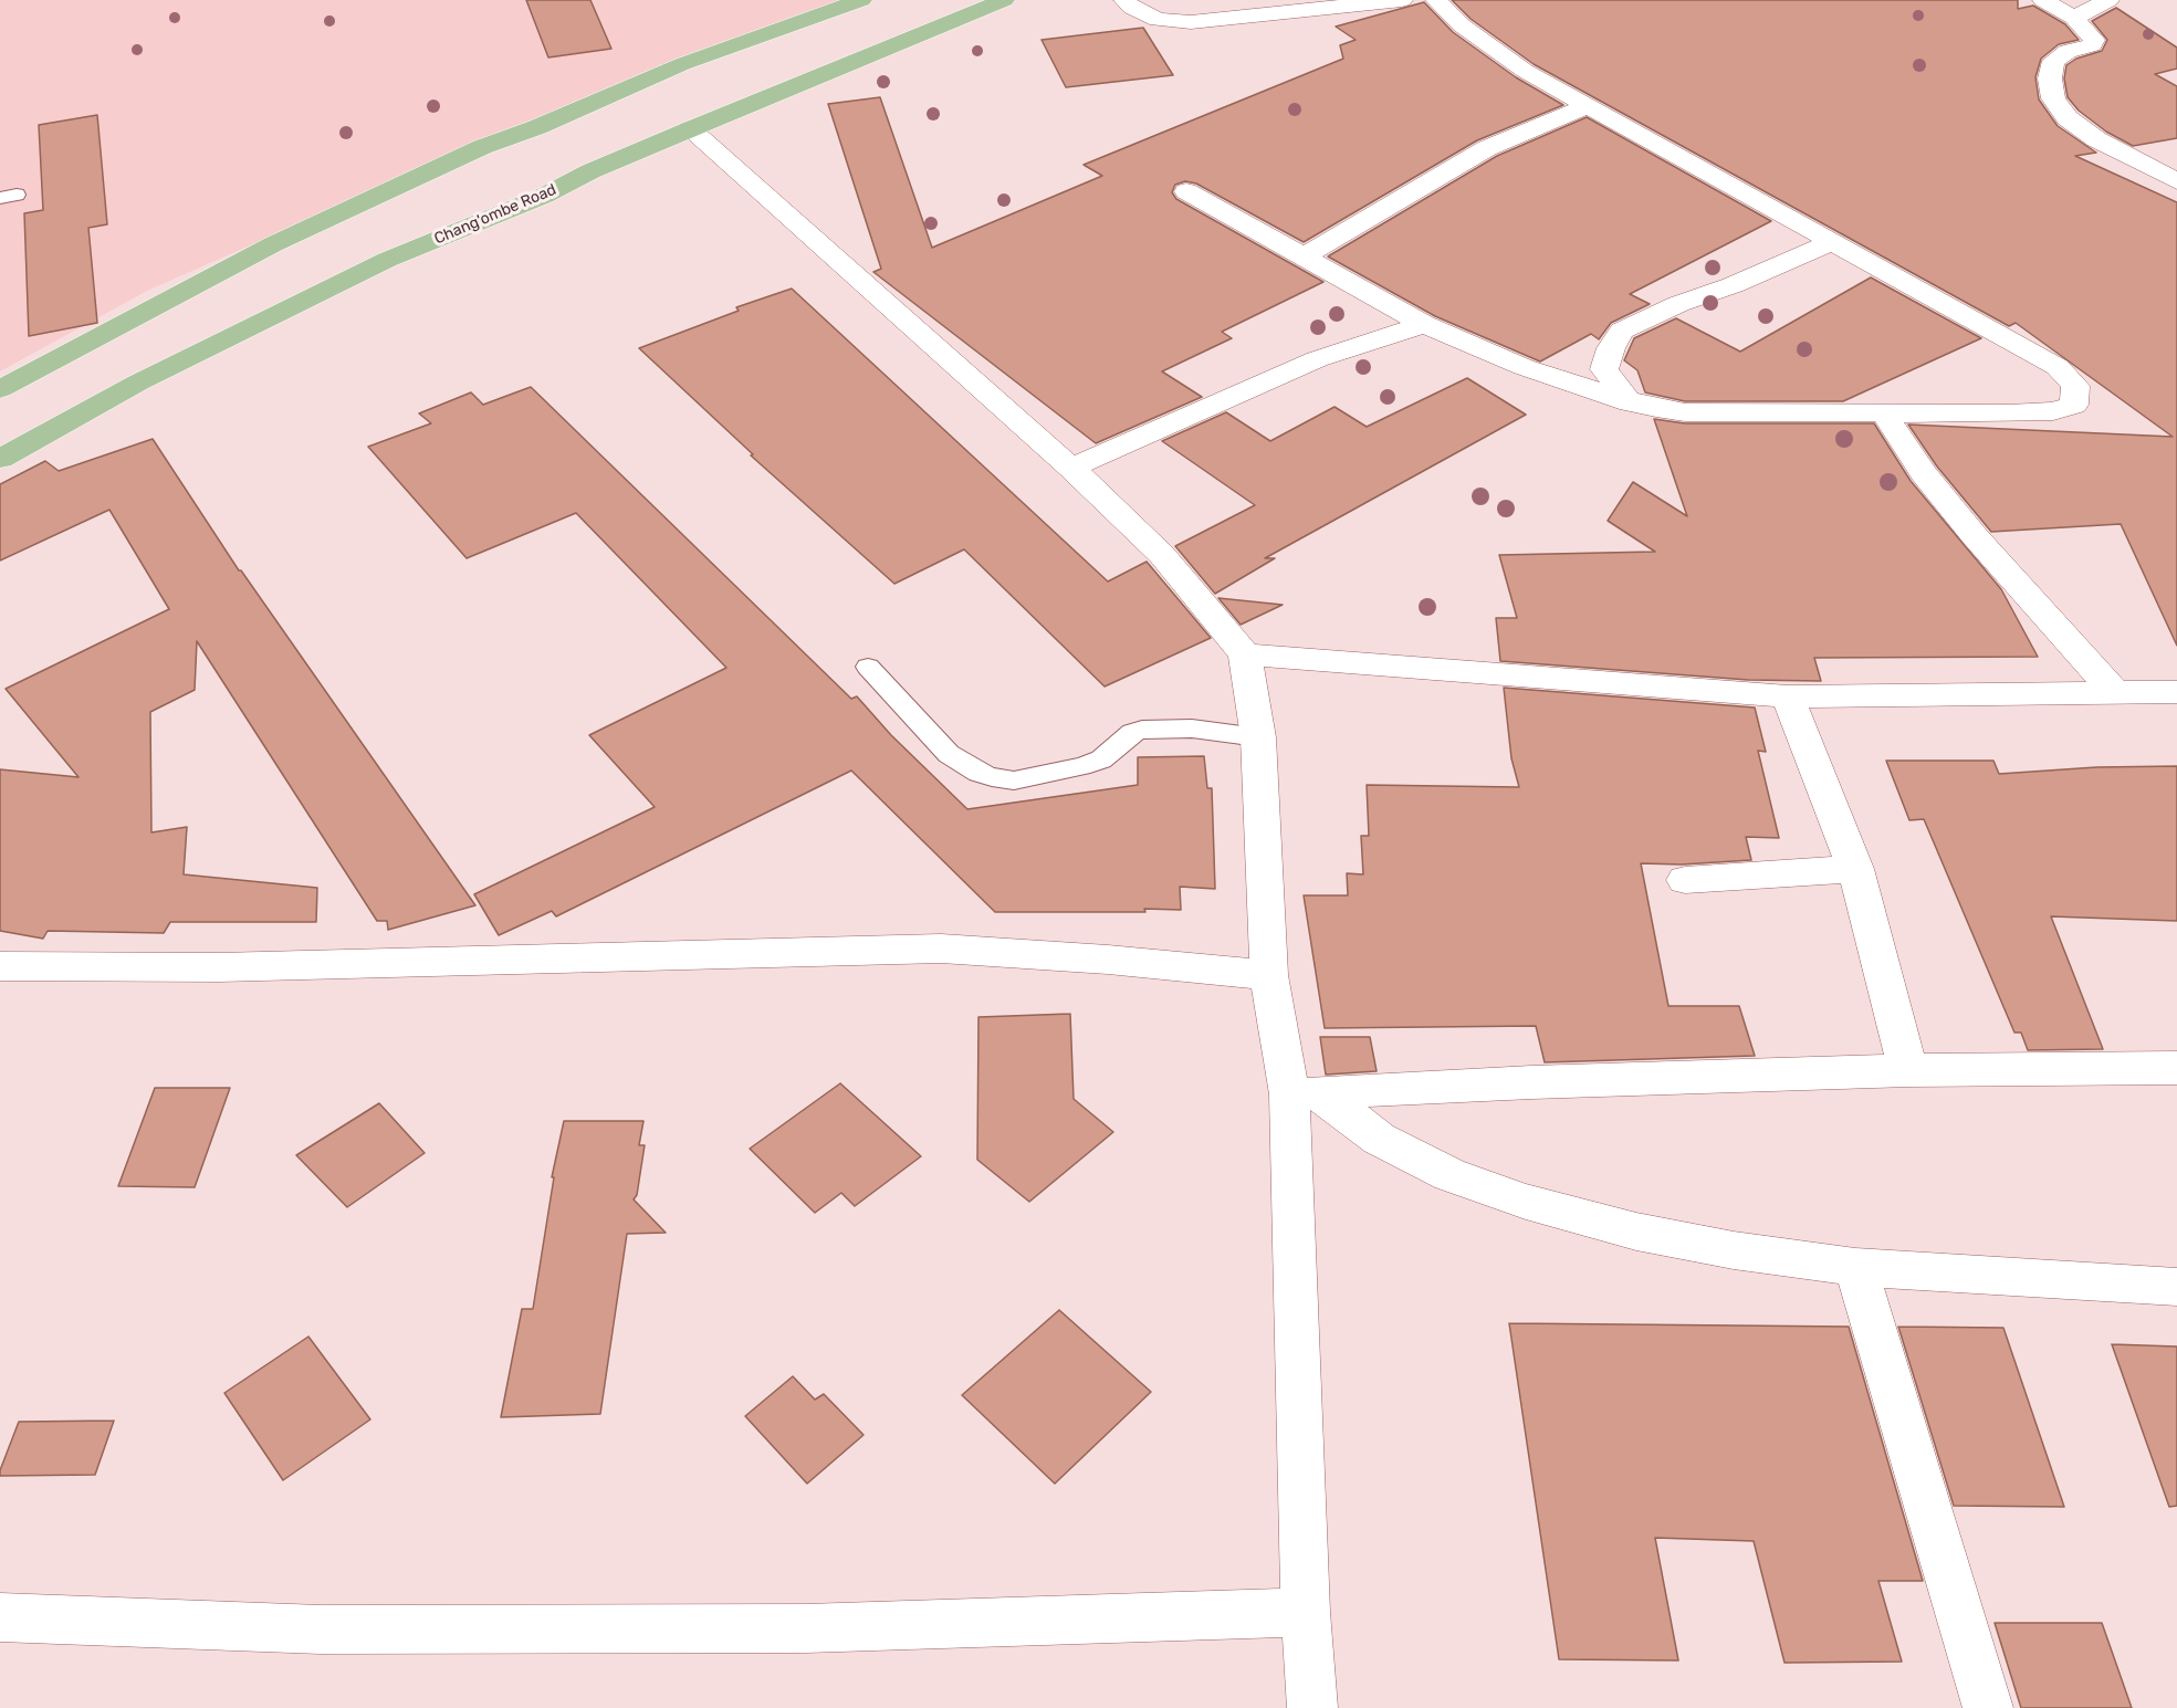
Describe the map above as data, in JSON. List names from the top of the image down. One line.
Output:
{"streets":{"main road":["Chang'ombe Road"]}}
